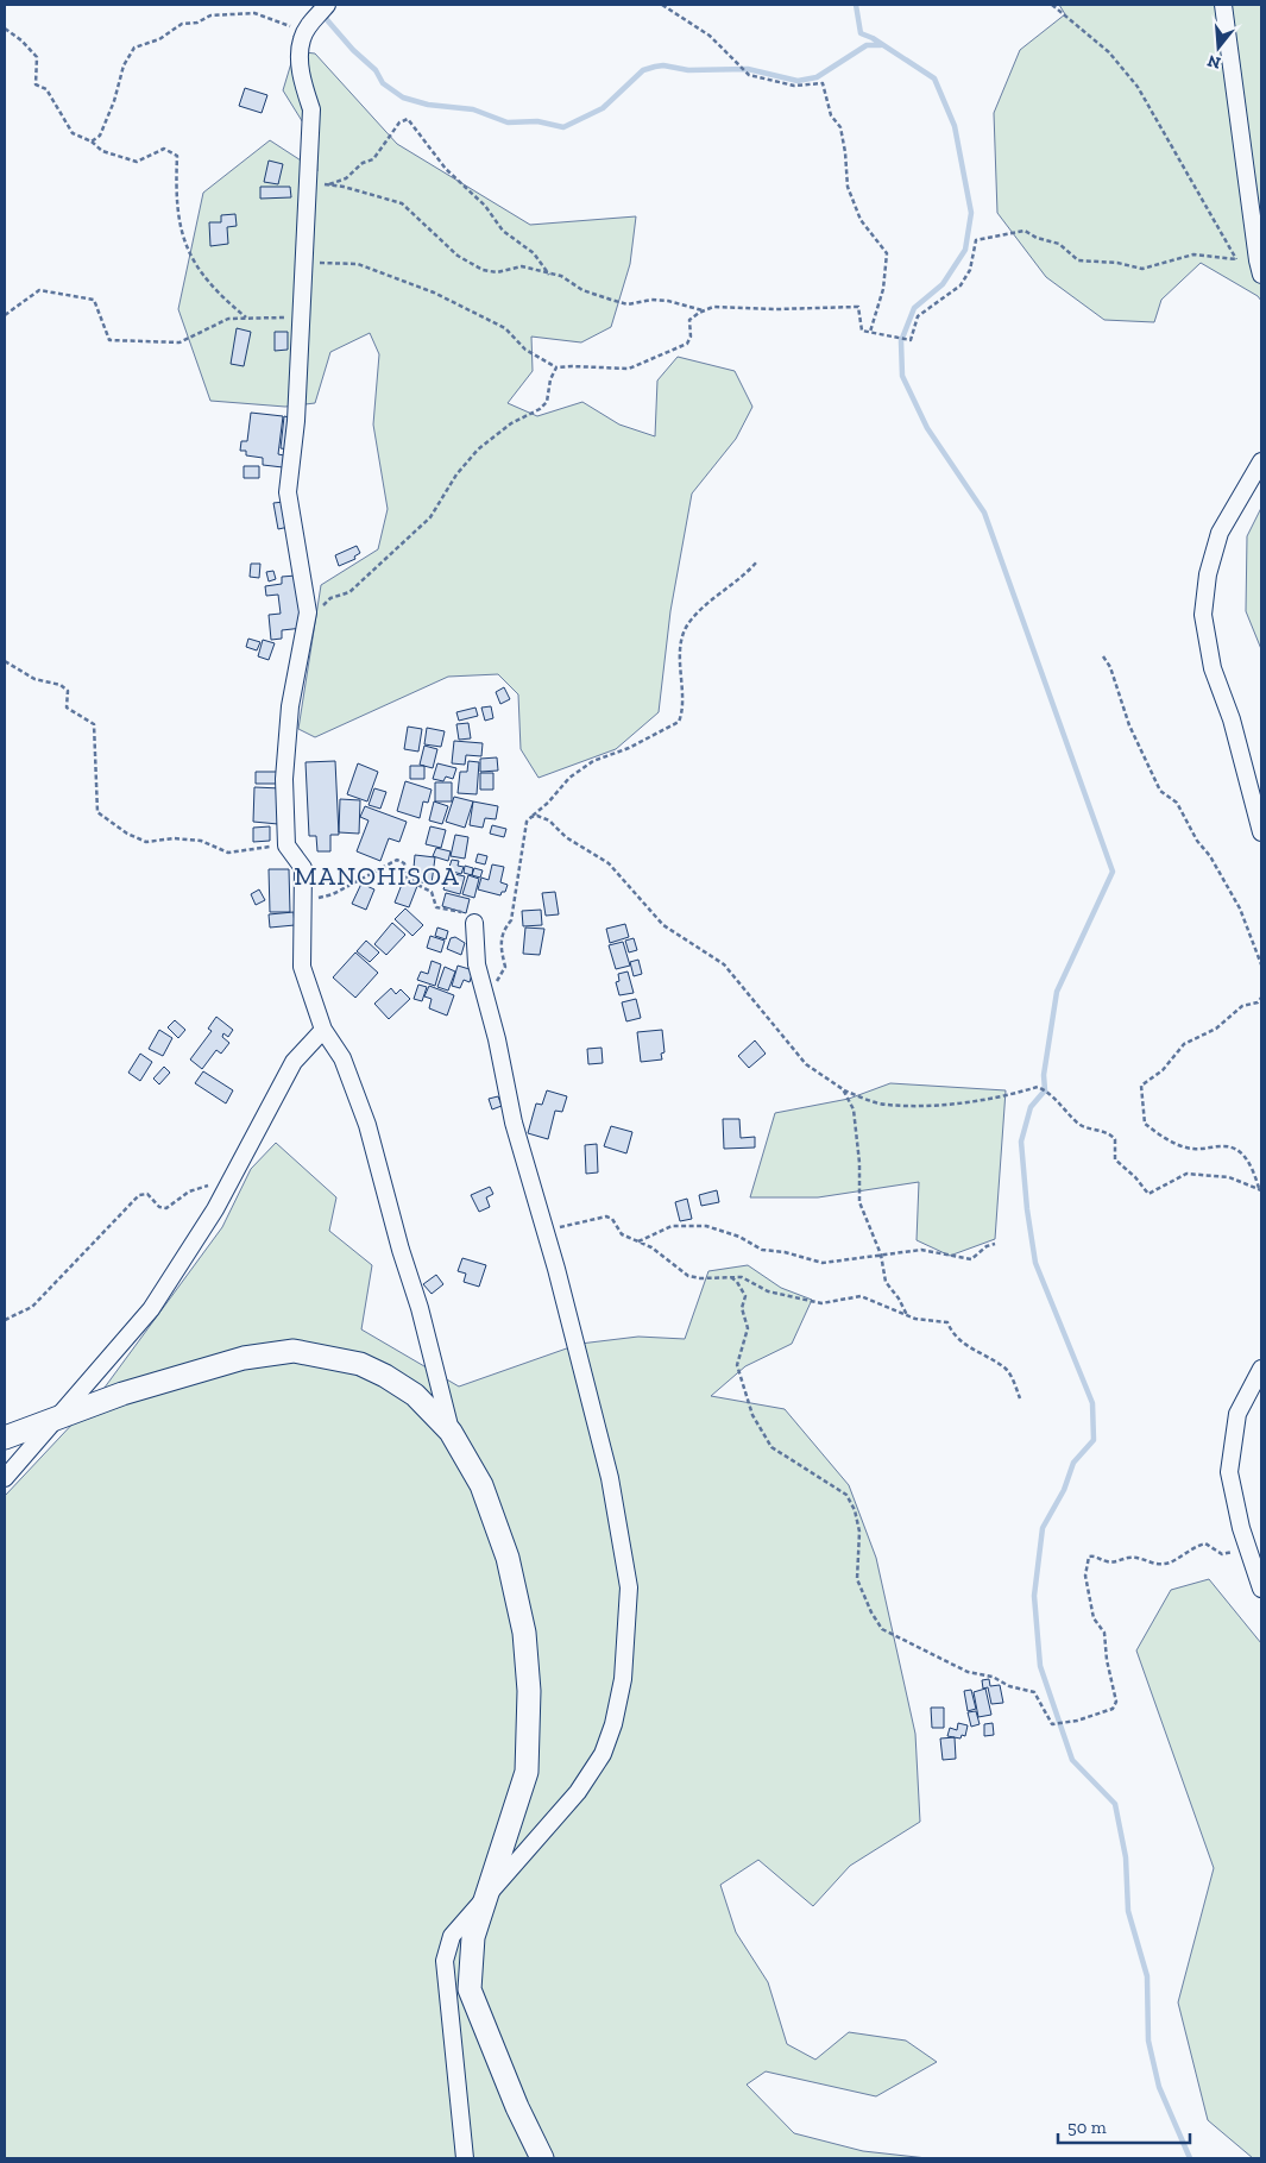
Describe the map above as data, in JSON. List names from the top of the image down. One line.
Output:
{"districts":["MANOHISOA"],"scale_bar":"50 m","north":"bottom"}
